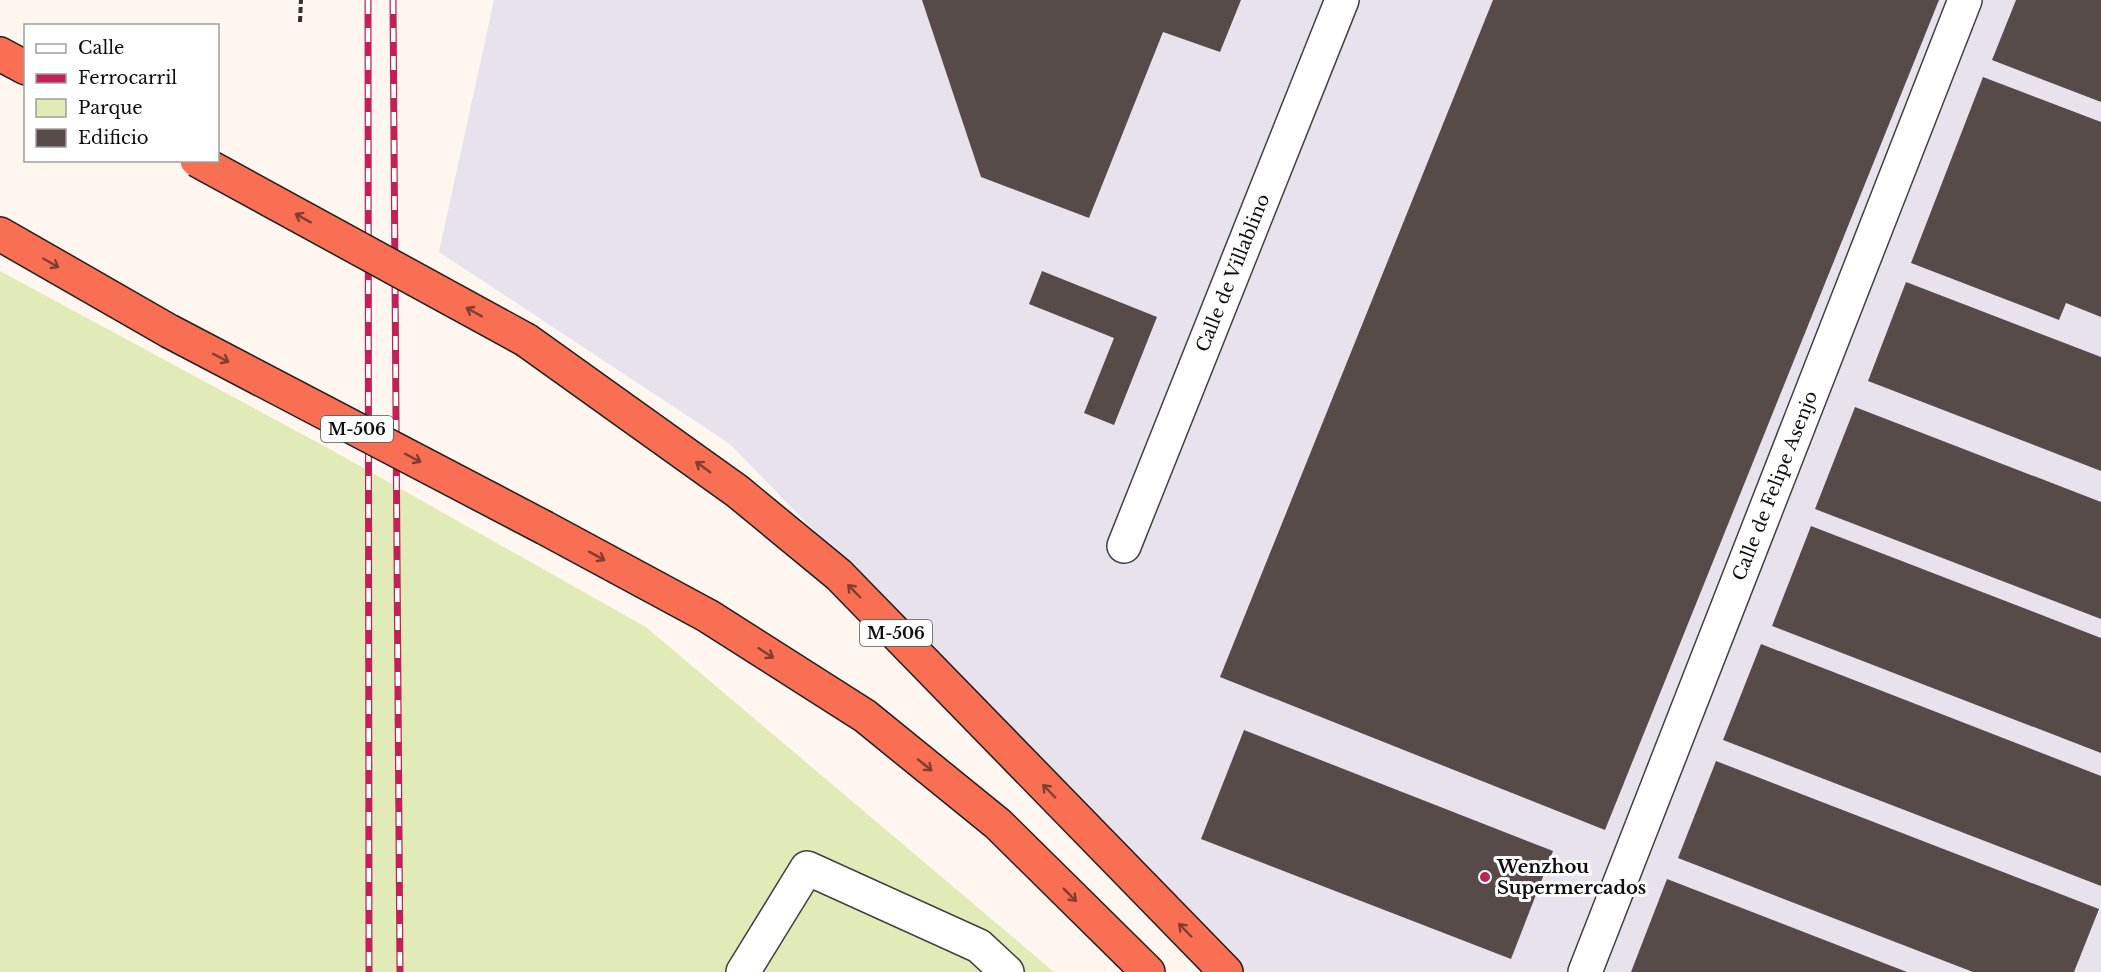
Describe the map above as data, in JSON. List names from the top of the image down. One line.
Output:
{"streets":{"highway":["M-506"],"street":["Calle de Villablino","Calle de Felipe Asenjo"]},"places":["Wenzhou Supermercados"],"legend":["Calle","Ferrocarril","Parque","Edificio"]}
